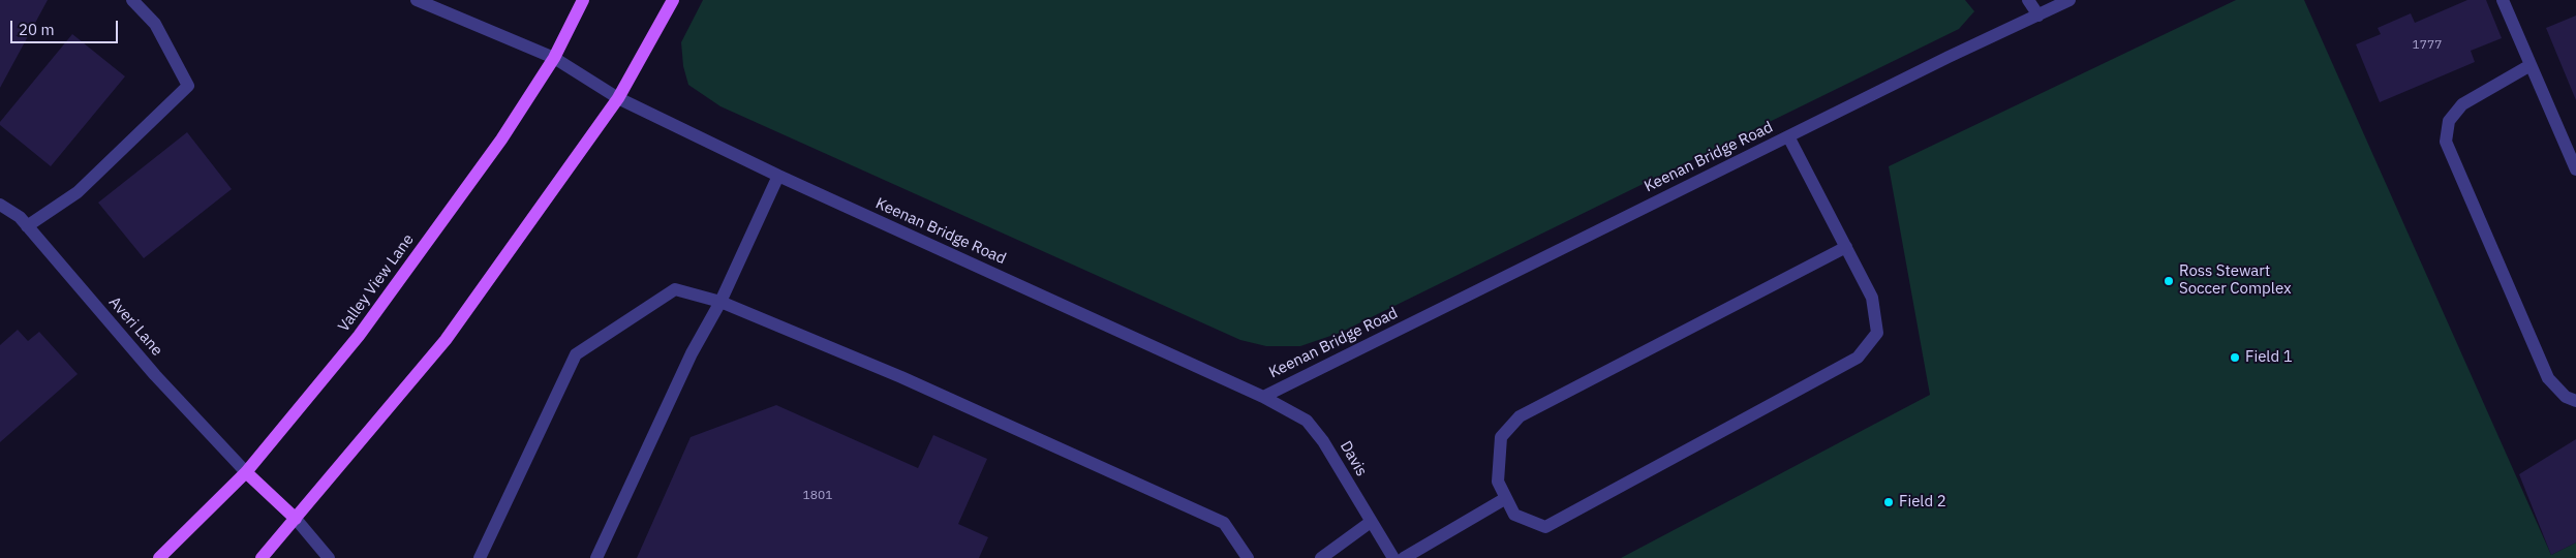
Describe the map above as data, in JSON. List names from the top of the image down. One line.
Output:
{"streets":{"main road":["Valley View Lane"],"street":["Keenan Bridge Road","Averi Lane","Davis"]},"crossings":[["Keenan Bridge Road","Valley View Lane"],["Keenan Bridge Road","Davis"],["Valley View Lane","Averi Lane"]],"places":["Ross Stewart Soccer Complex","Field 1","Field 2"],"house_numbers":["1777","1801"],"scale_bar":"20 m"}
